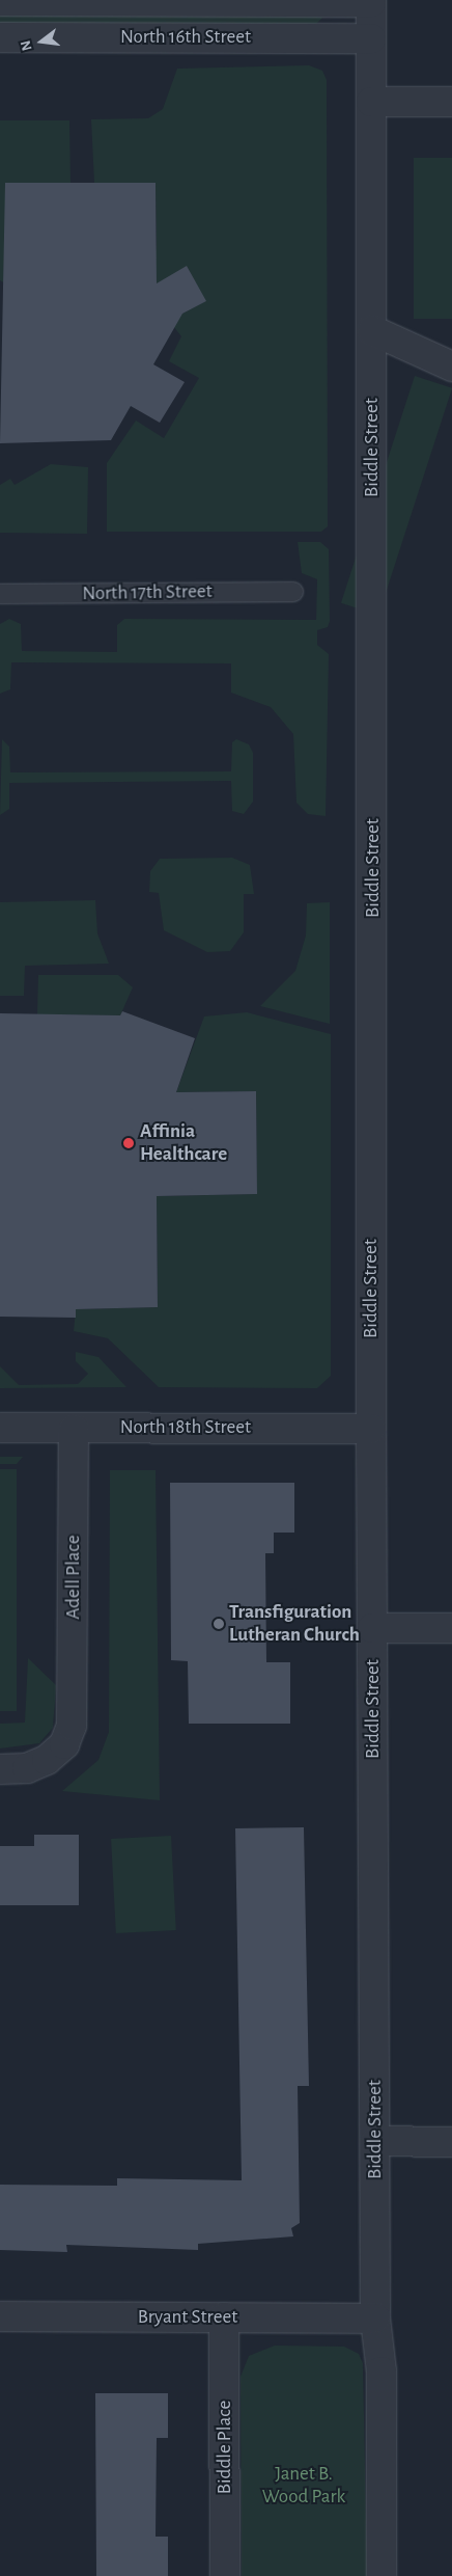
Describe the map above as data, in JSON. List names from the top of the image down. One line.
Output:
{"streets":{"street":["North 16th Street","Biddle Street","North 18th Street","Adell Place","Bryant Street","Biddle Place"],"lane":["North 17th Street"]},"crossings":[["North 16th Street","Biddle Street"],["Biddle Street","North 18th Street"],["Biddle Street","Bryant Street"],["North 18th Street","Adell Place"],["Bryant Street","Biddle Place"]],"parks":["Janet B. Wood Park"],"places":["Affinia Healthcare","Transfiguration Lutheran Church"],"north":"left"}
